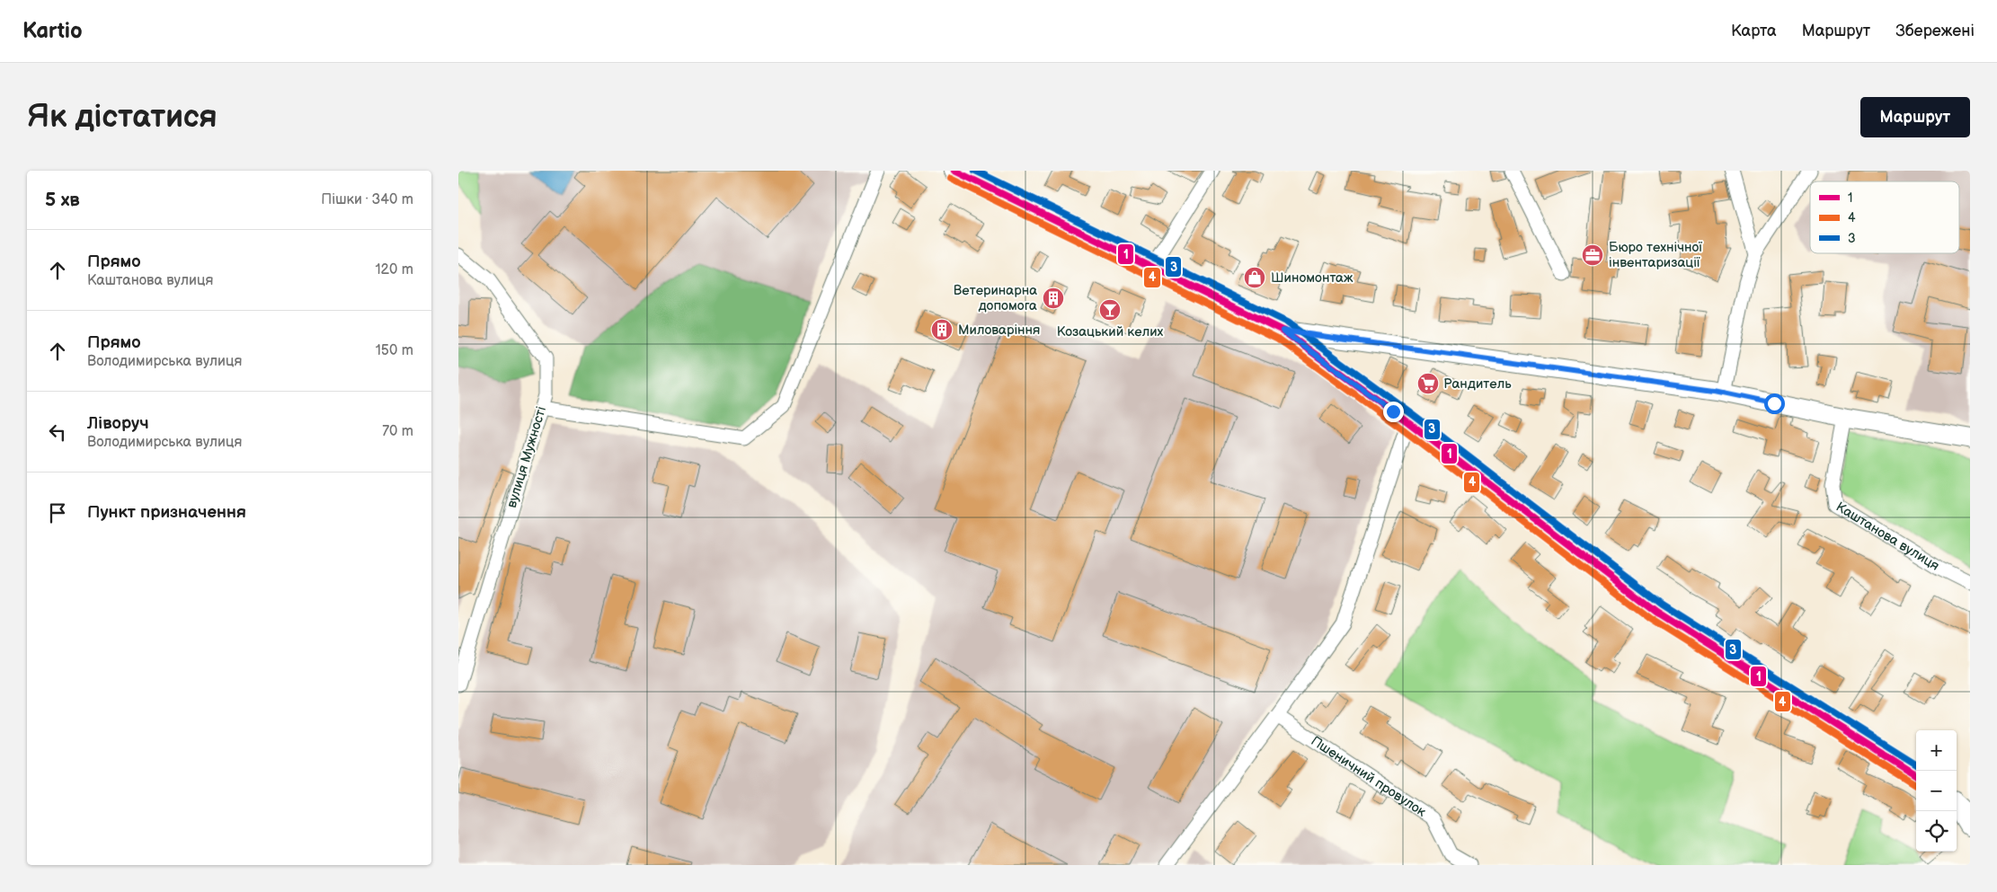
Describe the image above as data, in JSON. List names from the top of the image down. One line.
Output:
{"streets":{"street":["вулиця Мужності","Каштанова вулиця","Пшеничний провулок"]},"places":{"office":["Бюро технічної інвентаризації"],"shop":["Шиномонтаж"],"building":["Ветеринарна допомога","Миловаріння"],"bar":["Козацький келих"],"supermarket":["Рандитель"]},"lines":["transit line 1","transit line 3","transit line 4"],"legend":["1","4","3"],"page":{"header":"Kartio","nav":["Карта","Маршрут","Збережені"],"buttons":"Маршрут","title":"Як дістатися","heading":["5 хв","Пішки · 340 m"],"list":[["Прямо","Каштанова вулиця","120 m"],["Прямо","Володимирська вулиця","150 m"],["Ліворуч","Володимирська вулиця","70 m"],"Пункт призначення"],"map_buttons":["+","−"]}}
